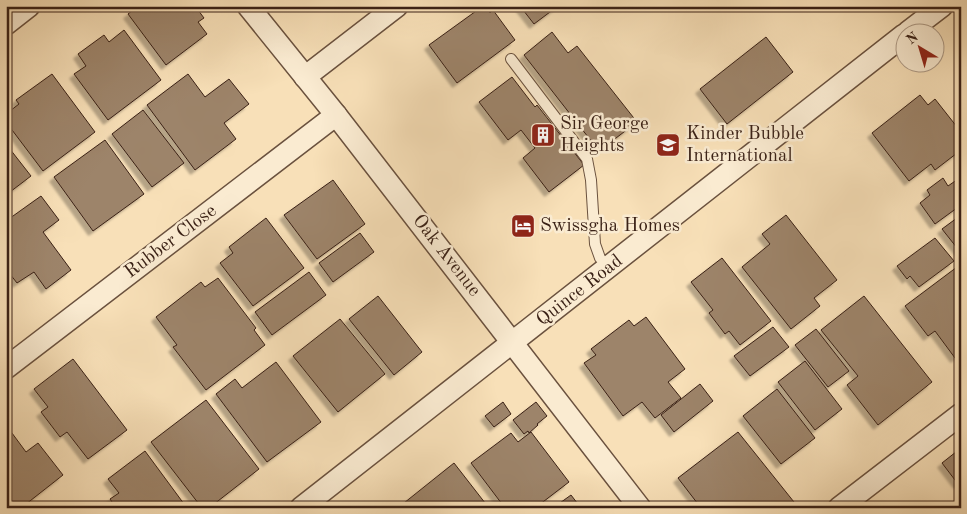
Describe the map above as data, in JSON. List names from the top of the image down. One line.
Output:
{"streets":{"street":["Rubber Close","Oak Avenue","Quince Road"]},"crossings":[["Rubber Close","Oak Avenue"],["Oak Avenue","Quince Road"]],"places":{"building":["Sir George Heights"],"school or university":["Kinder Bubble International"],"hotel":["Swissgha Homes"]},"north":"top left"}
